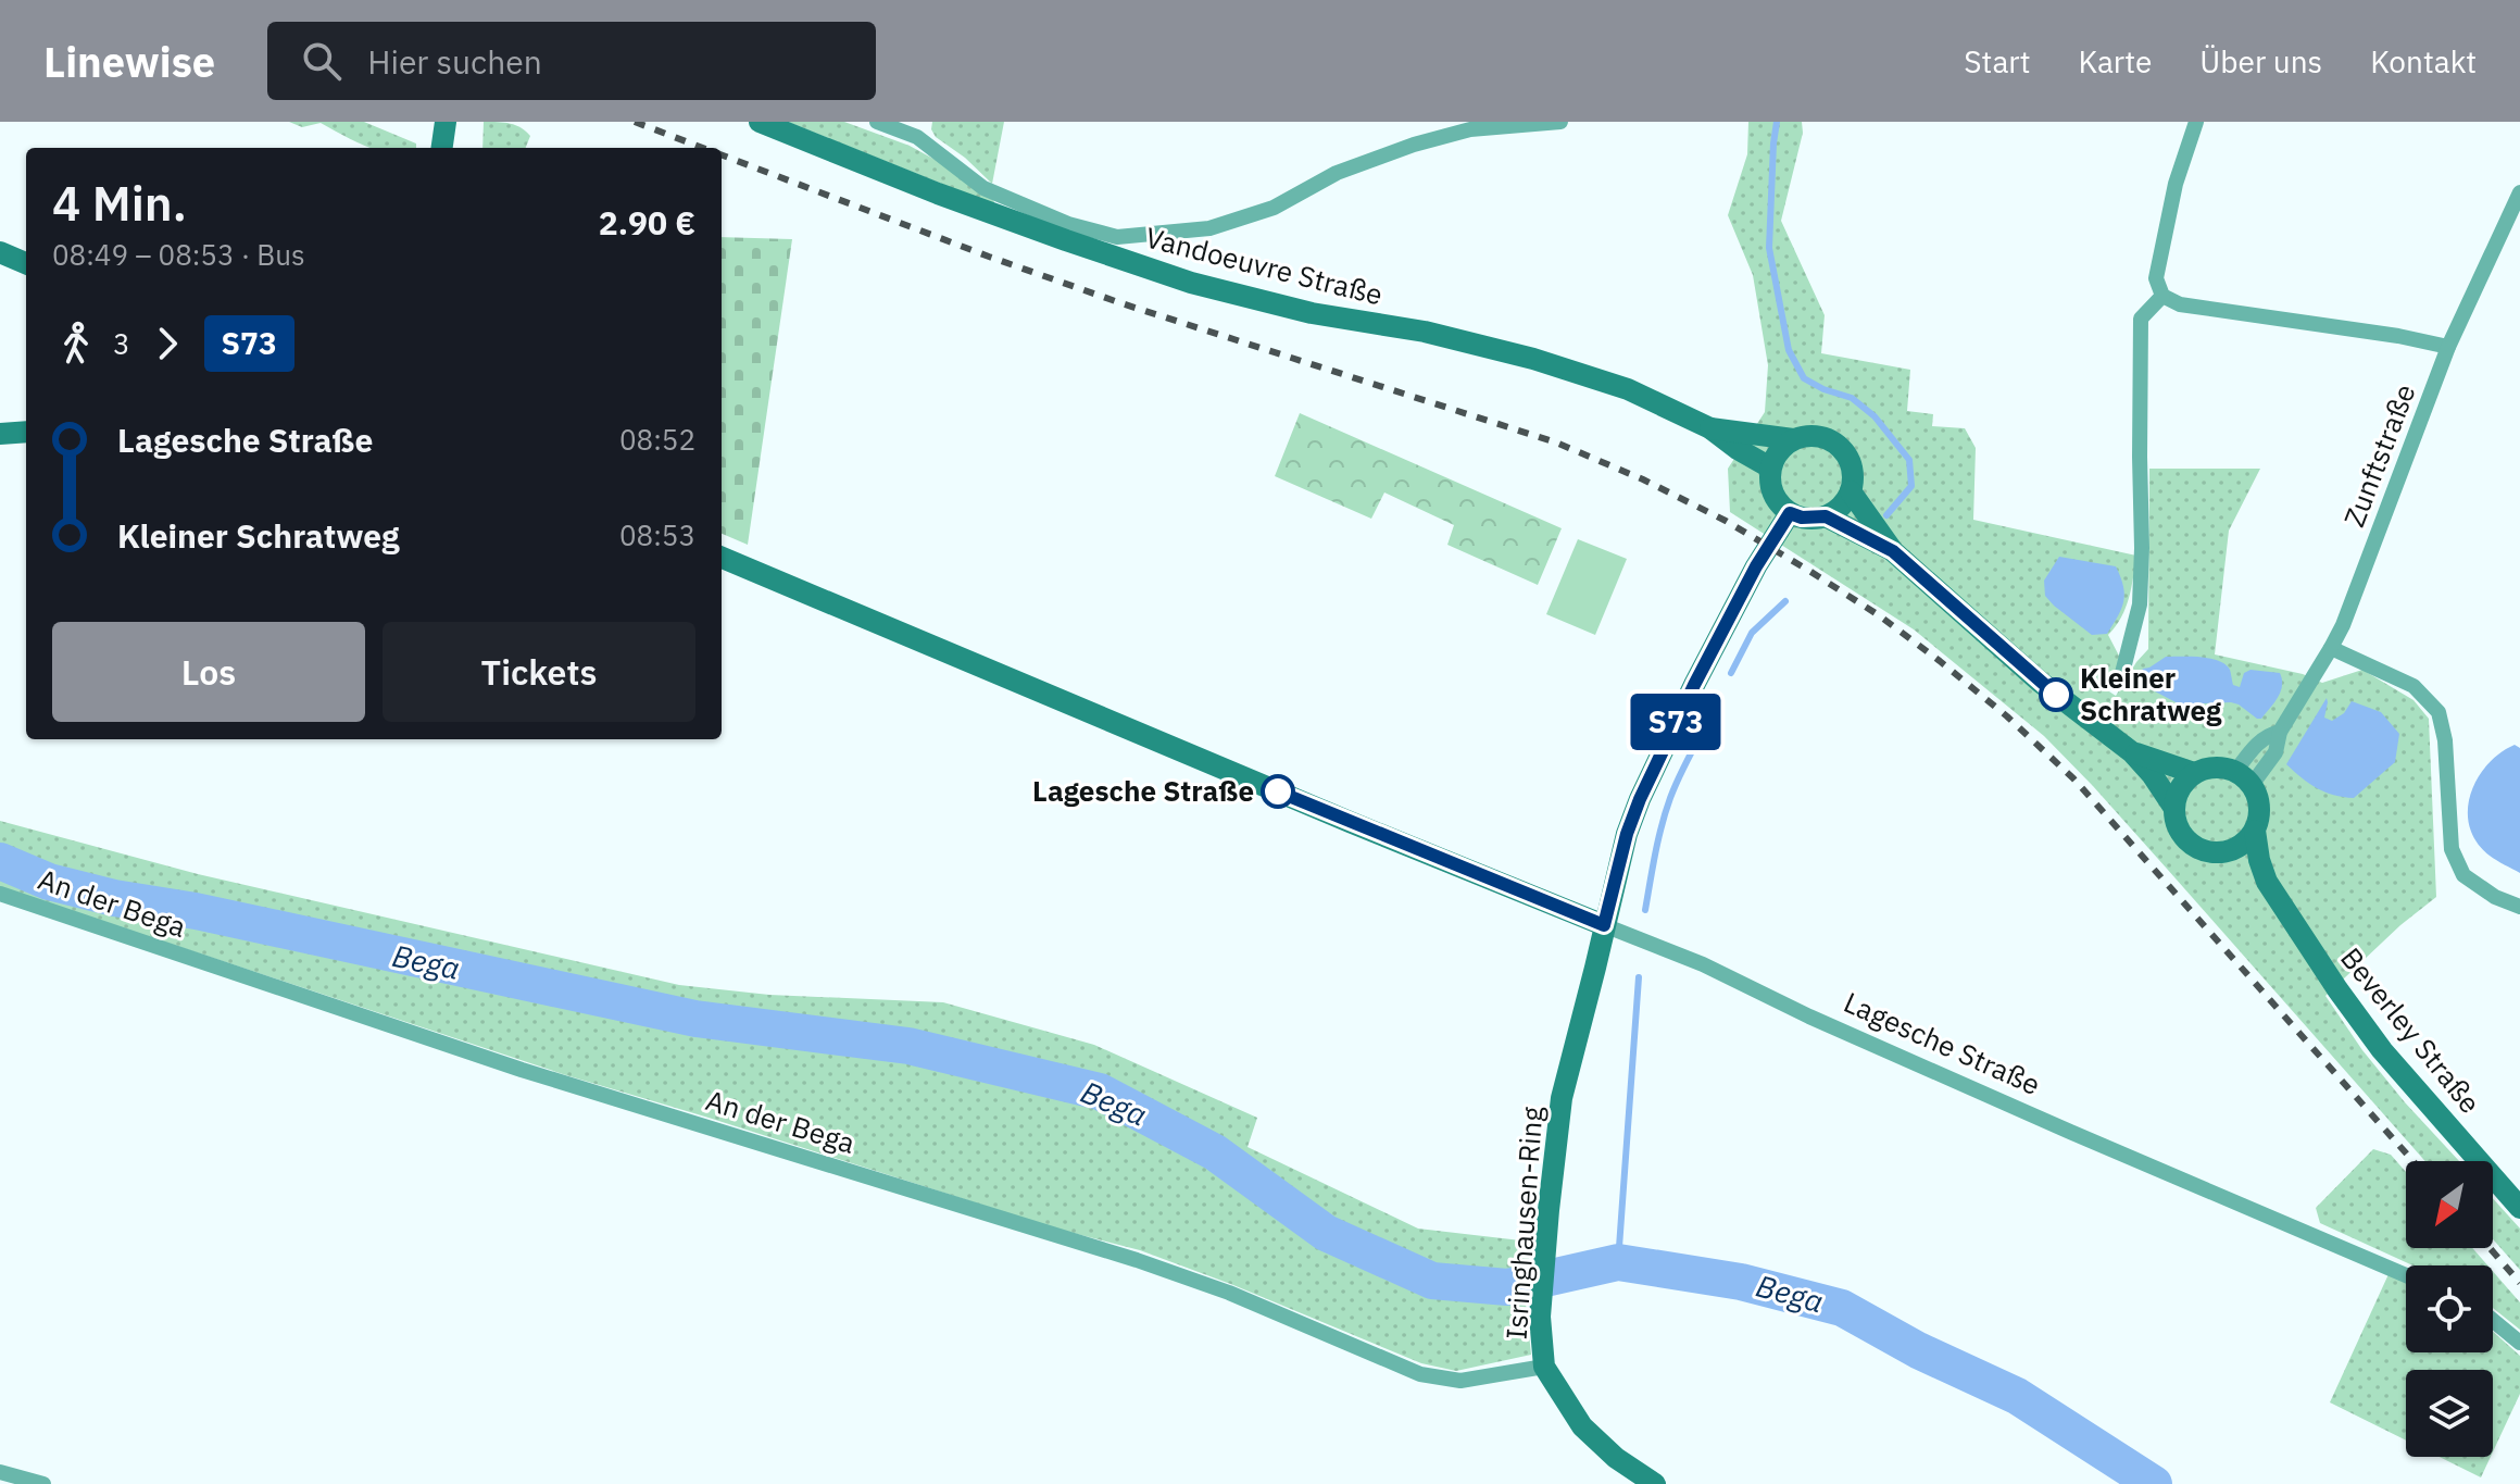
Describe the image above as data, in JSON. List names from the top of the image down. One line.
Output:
{"streets":{"street":["Vandoeuvre Straße","Zunftstraße","An der Bega","Beverley Straße","Lagesche Straße","Isringhausen-Ring"]},"crossings":[["An der Bega","Isringhausen-Ring"],["Lagesche Straße","Isringhausen-Ring"]],"water":["Bega"],"places":["Kleiner Schratweg","Lagesche Straße"],"lines":["bus line S73"],"north":"bottom left","page":{"header":"Linewise","search":"Hier suchen","nav":["Start","Karte","Über uns","Kontakt"],"on_map":"S73","heading":["4 Min.","08:49 – 08:53 · Bus","2.90 €"],"legs":["3","S73"],"list":[{"name":"Lagesche Straße","value":"08:52"},{"name":"Kleiner Schratweg","value":"08:53"}],"buttons":["Los","Tickets"]}}
